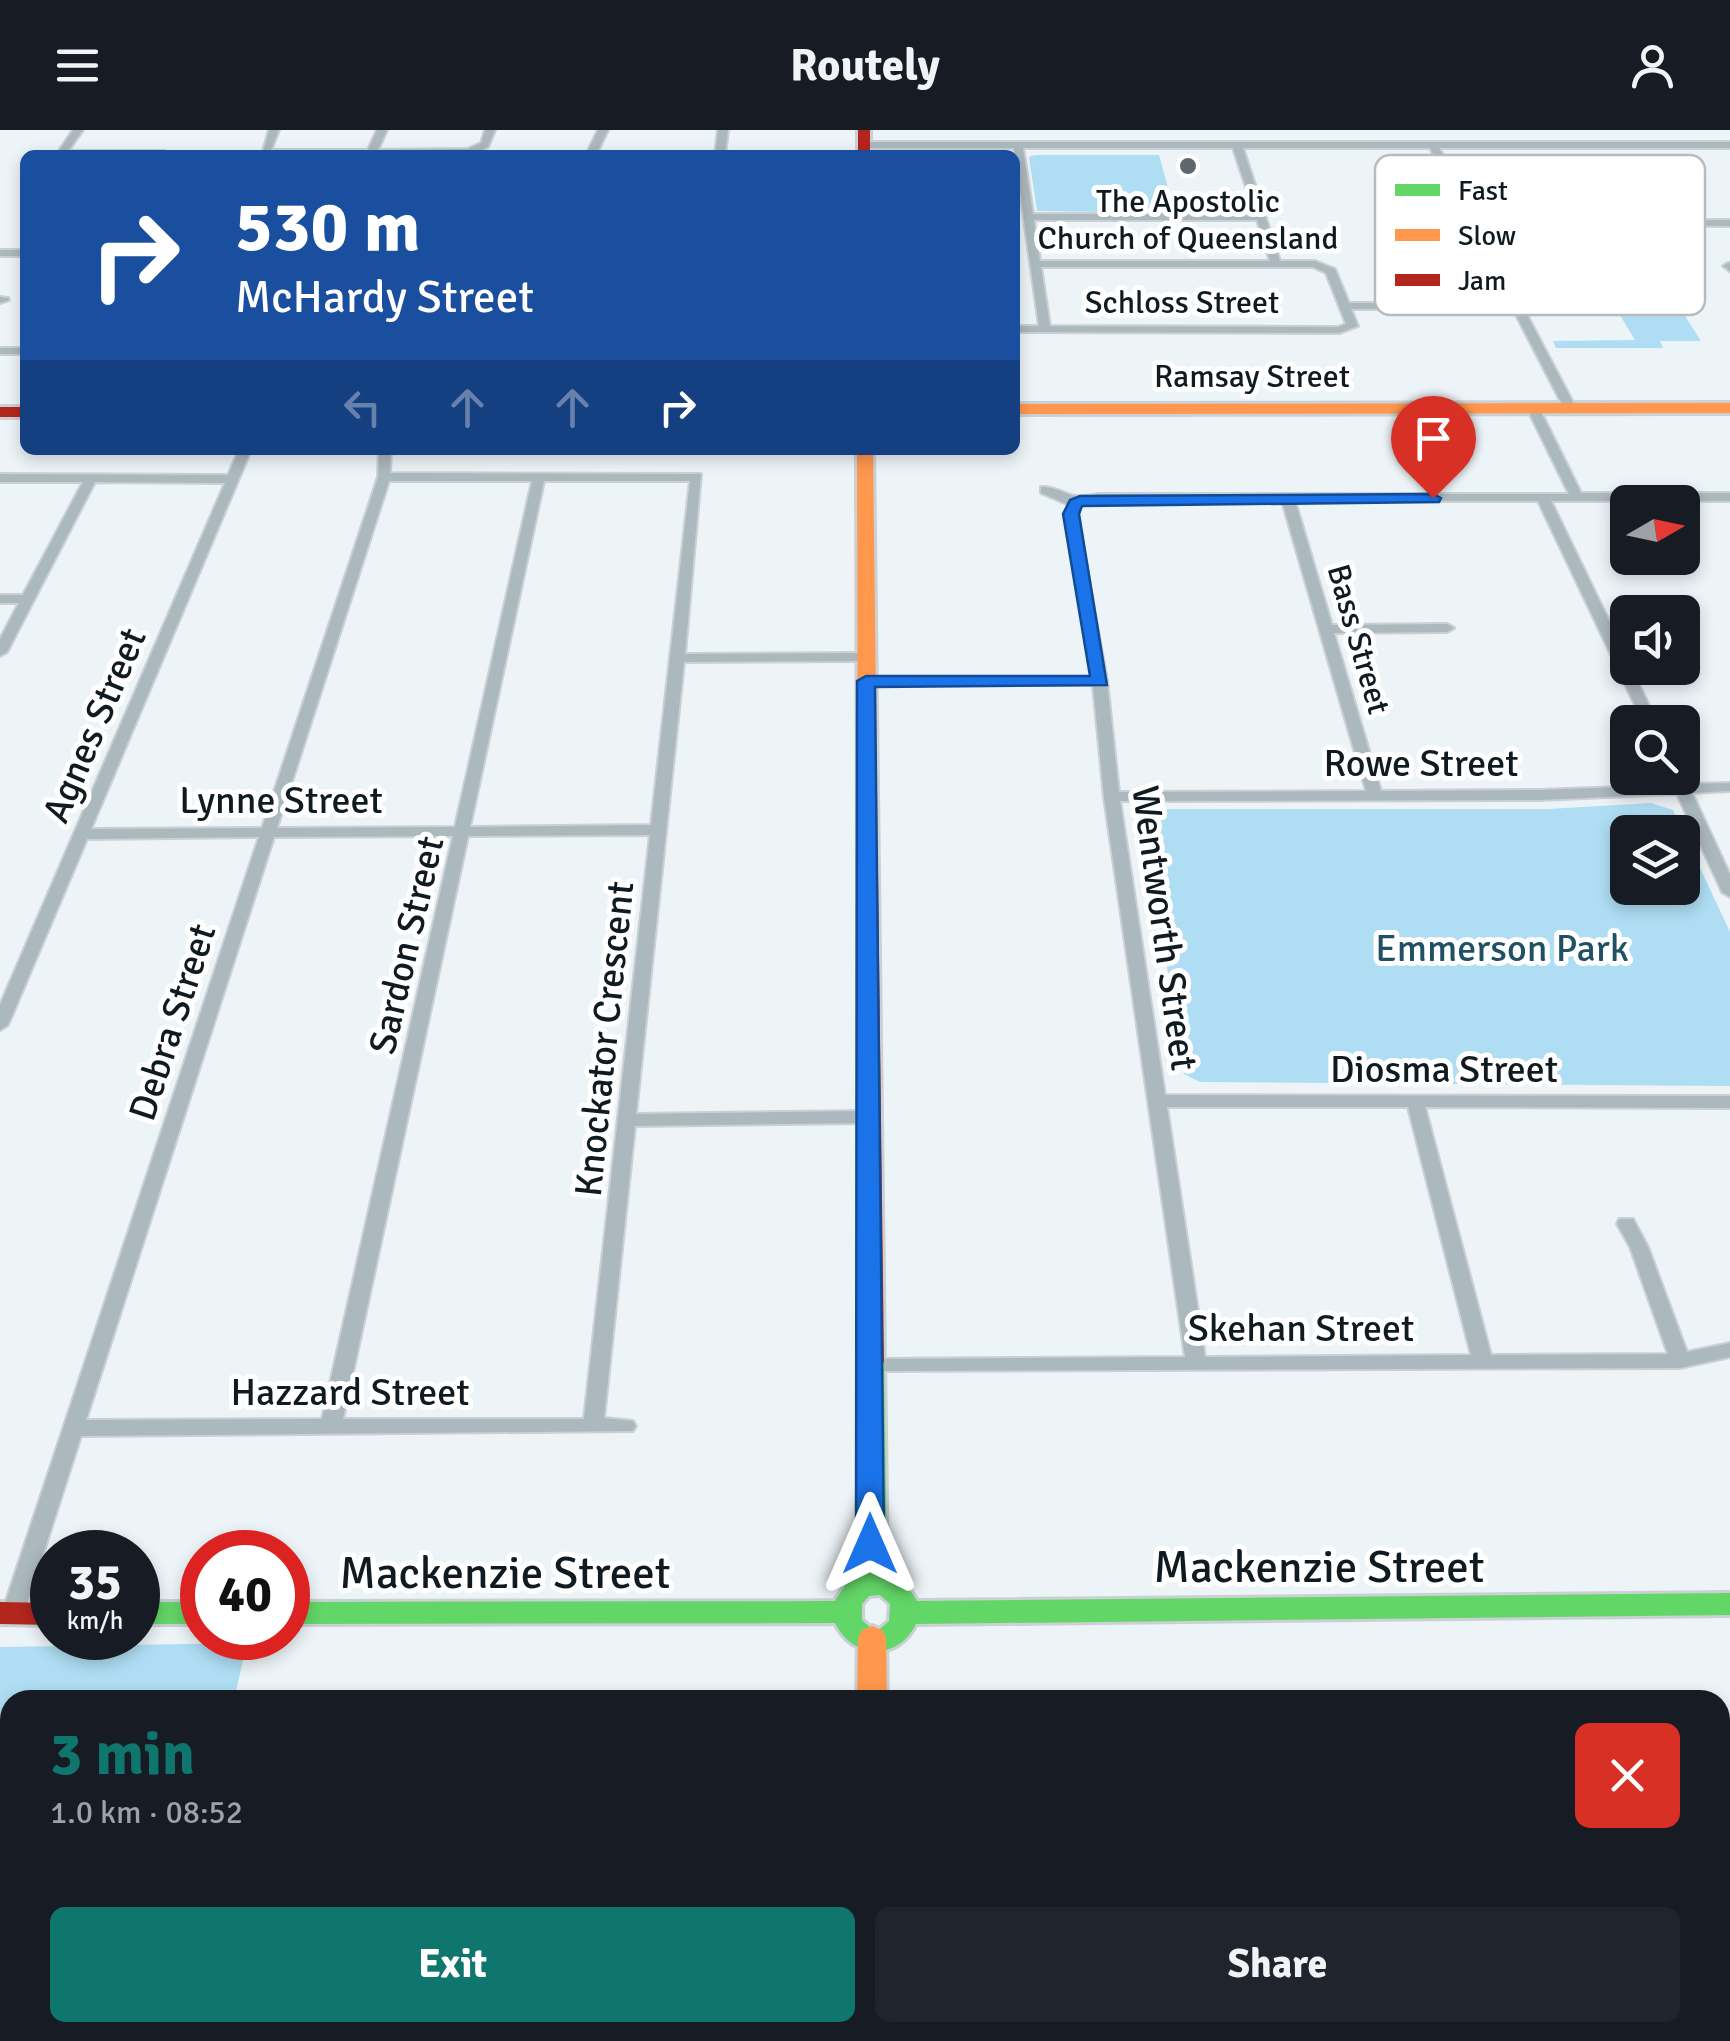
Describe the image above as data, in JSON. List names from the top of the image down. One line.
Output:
{"streets":{"street":["Schloss Street","Ramsay Street","Bass Street","Agnes Street","Rowe Street","Lynne Street","Wentworth Street","Sardon Street","Debra Street","Knockator Crescent","Diosma Street","Skehan Street","Hazzard Street","Mackenzie Street"]},"crossings":[["Bass Street","Rowe Street"],["Agnes Street","Lynne Street"],["Rowe Street","Wentworth Street"],["Lynne Street","Sardon Street"],["Lynne Street","Debra Street"],["Lynne Street","Knockator Crescent"],["Wentworth Street","Diosma Street"],["Wentworth Street","Skehan Street"],["Sardon Street","Knockator Crescent"],["Sardon Street","Hazzard Street"],["Debra Street","Knockator Crescent"],["Debra Street","Hazzard Street"],["Knockator Crescent","Hazzard Street"]],"parks":["Emmerson Park"],"places":["The Apostolic Church of Queensland"],"legend":["Fast","Slow","Jam"],"north":"right","page":{"header":"Routely","turn":["530 m","McHardy Street"],"speed":"35 km/h","limit":"40","heading":["3 min","1.0 km · 08:52"],"buttons":["Exit","Share"]}}
